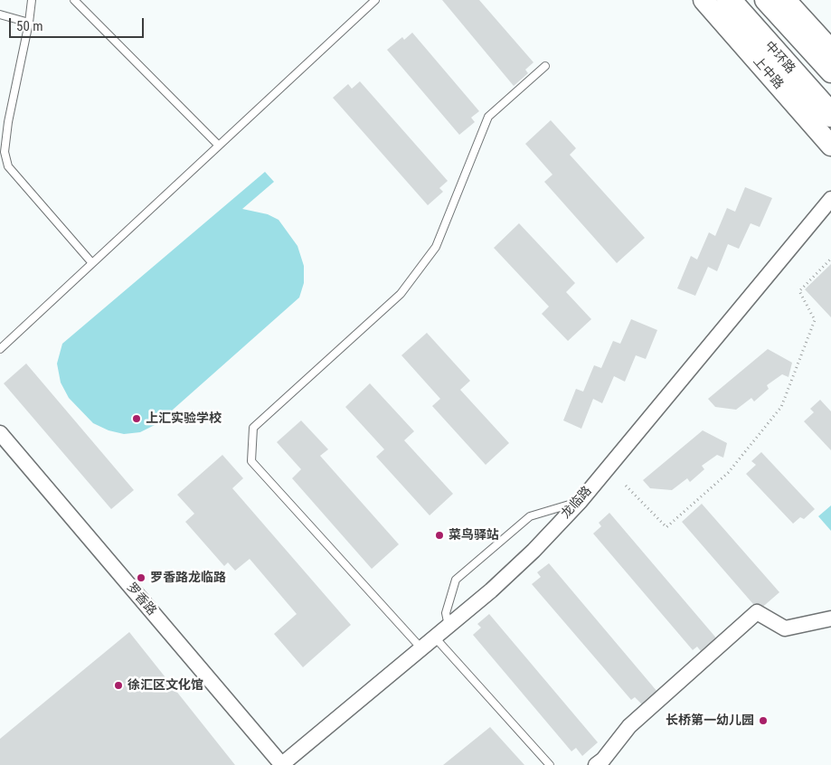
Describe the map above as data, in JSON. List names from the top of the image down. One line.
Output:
{"streets":{"highway":["中环路"],"main road":["上中路"],"street":["龙临路","罗香路"]},"crossings":[["龙临路","罗香路"]],"places":["上汇实验学校","菜鸟驿站","罗香路龙临路","徐汇区文化馆","长桥第一幼儿园"],"scale_bar":"50 m"}
